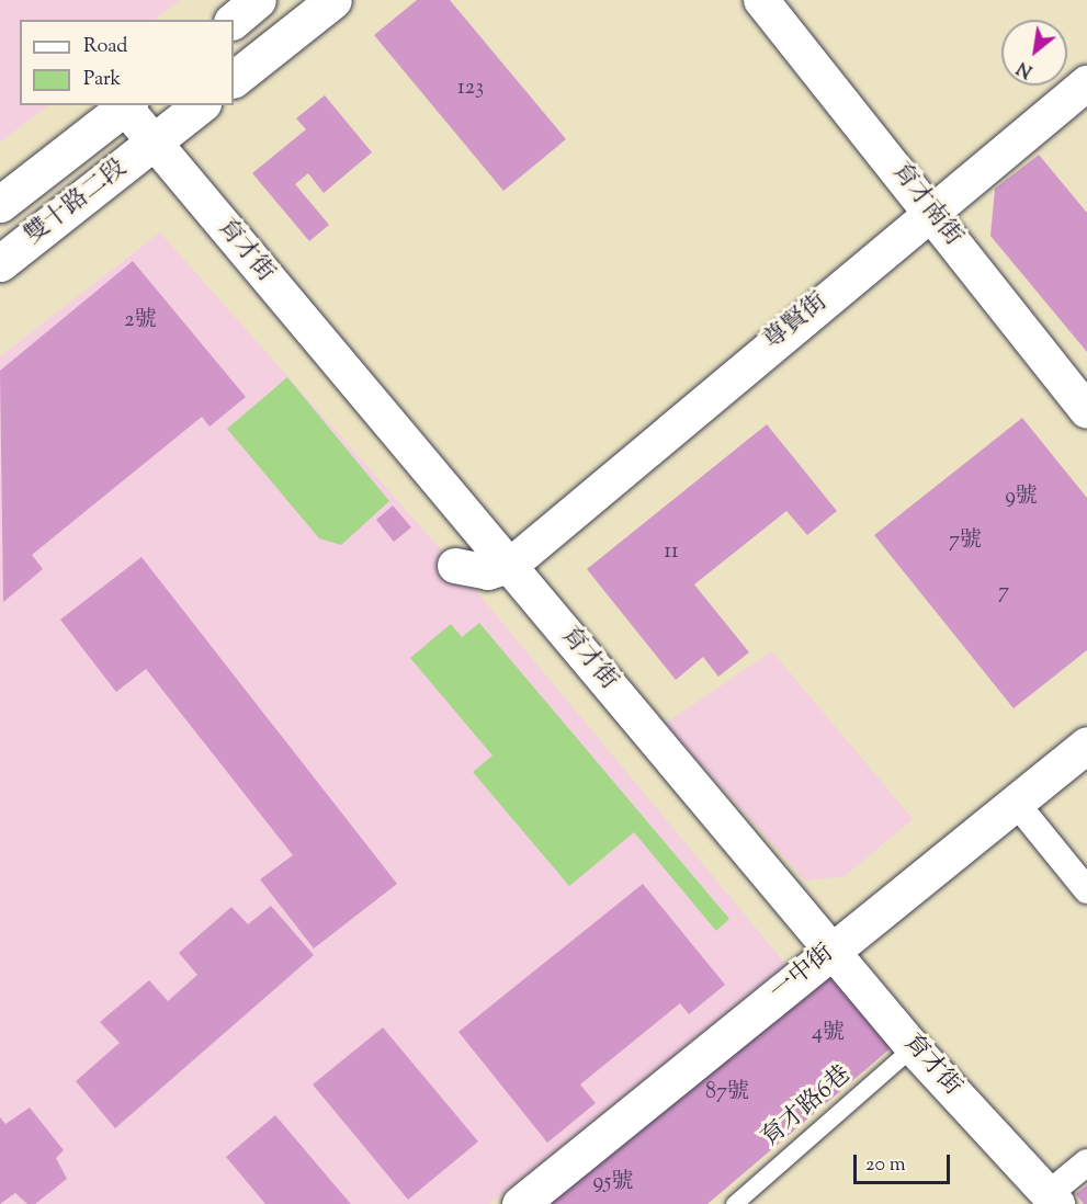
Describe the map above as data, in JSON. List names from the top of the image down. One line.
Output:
{"streets":{"street":["雙十路二段","育才南街","育才街","尊賢街","一中街"],"lane":["育才路6巷"]},"crossings":[["雙十路二段","育才街"],["育才南街","尊賢街"],["育才街","尊賢街"],["育才街","一中街"],["育才街","育才路6巷"]],"house_numbers":["123","2號","9號","7號","11","7","4號","87號","95號"],"legend":["Road","Park"],"scale_bar":"20 m","north":"bottom left"}
